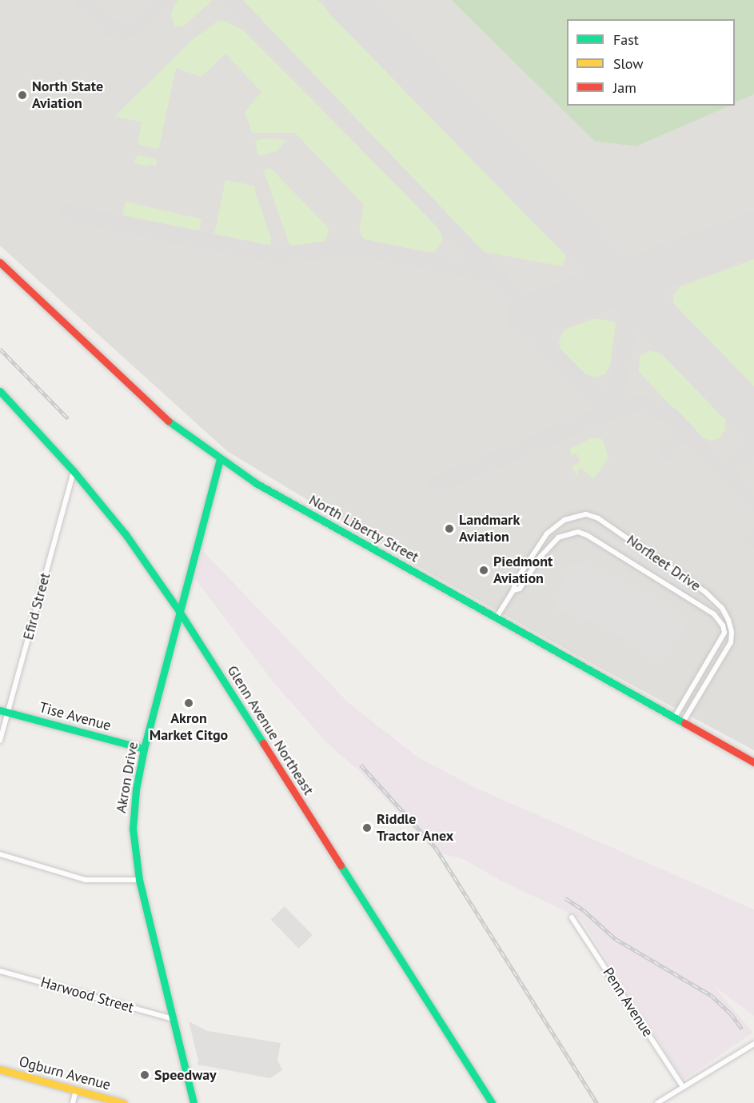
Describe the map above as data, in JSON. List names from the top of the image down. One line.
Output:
{"streets":{"main road":["North Liberty Street","Tise Avenue","Glenn Avenue Northeast","Akron Drive","Ogburn Avenue"],"street":["Norfleet Drive","Efird Street","Harwood Street","Penn Avenue"]},"crossings":[["North Liberty Street","Norfleet Drive"],["North Liberty Street","Akron Drive"],["Efird Street","Tise Avenue"],["Efird Street","Glenn Avenue Northeast"],["Tise Avenue","Akron Drive"],["Glenn Avenue Northeast","Akron Drive"],["Akron Drive","Harwood Street"]],"places":["North State Aviation","Landmark Aviation","Piedmont Aviation","Akron Market Citgo","Riddle Tractor Anex","Speedway"],"legend":["Fast","Slow","Jam"]}
